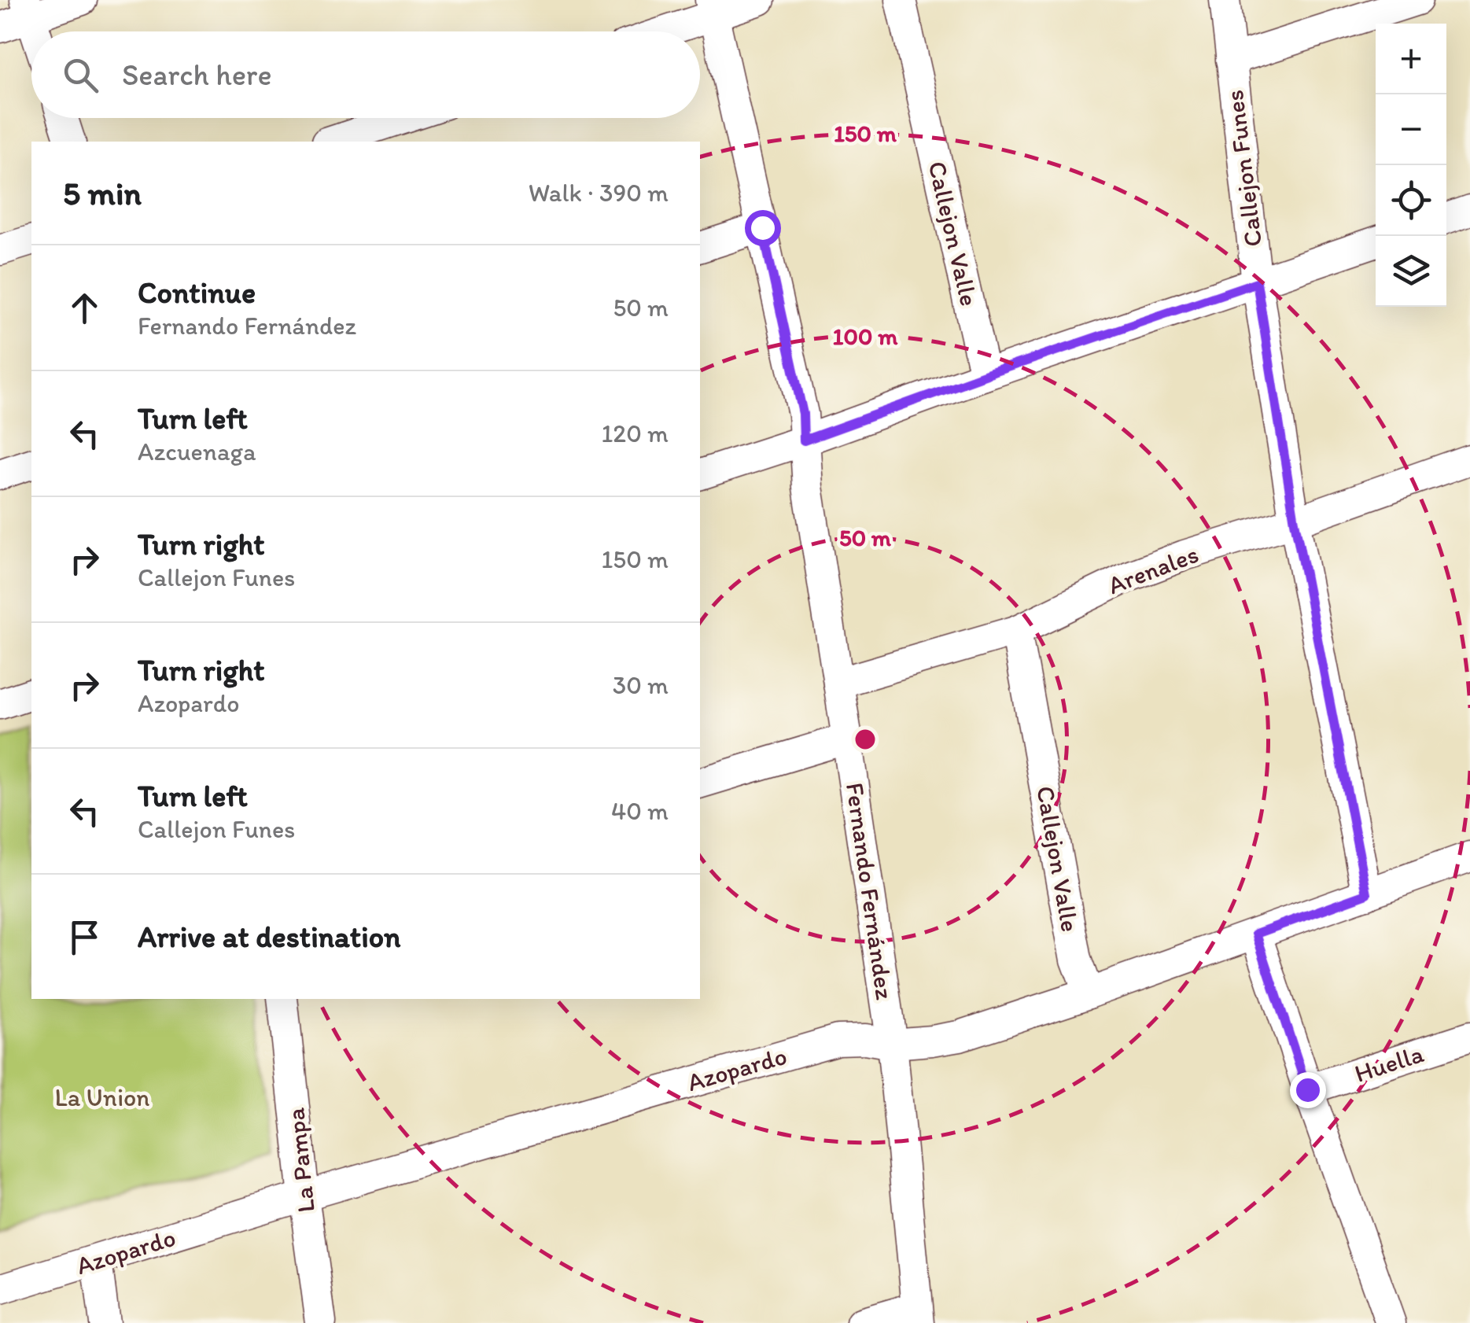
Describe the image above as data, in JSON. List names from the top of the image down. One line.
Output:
{"streets":{"street":["Callejon Funes","Callejon Valle","Arenales","Fernando Fernández","Huella","Azopardo","La Pampa"]},"crossings":[["Callejon Funes","Arenales"],["Callejon Funes","Azopardo"],["Callejon Valle","Arenales"],["Callejon Valle","Azopardo"],["Arenales","Fernando Fernández"],["Fernando Fernández","Azopardo"],["Azopardo","La Pampa"]],"parks":["La Union"],"page":{"map_buttons":["+","−"],"search":"Search here","heading":["5 min","Walk · 390 m"],"list":[["Continue","Fernando Fernández","50 m"],["Turn left","Azcuenaga","120 m"],["Turn right","Callejon Funes","150 m"],["Turn right","Azopardo","30 m"],["Turn left","Callejon Funes","40 m"],"Arrive at destination"]},"rings":["150 m","100 m","50 m"]}
